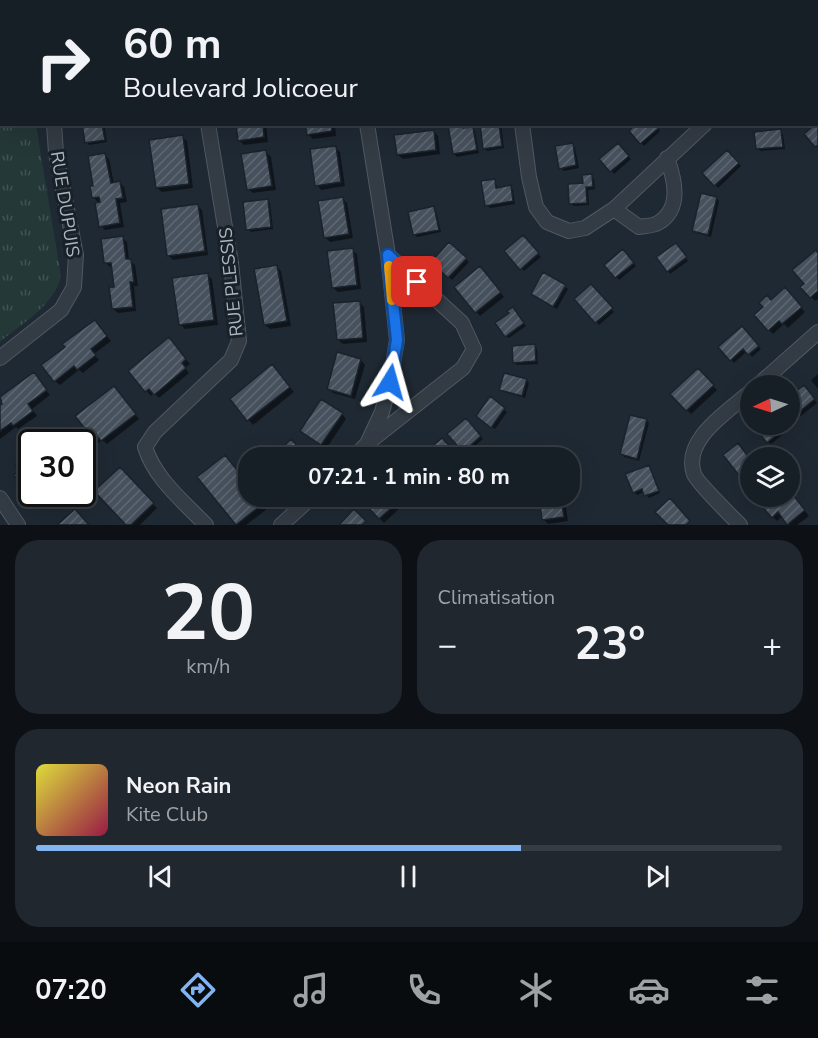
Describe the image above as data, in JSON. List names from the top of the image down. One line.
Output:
{"streets":{"street":["RUE DUPUIS","RUE PLESSIS"]},"north":"left","page":{"turn":["60 m","Boulevard Jolicoeur"],"limit":"30","trip":"07:21 · 1 min · 80 m","tile":[["20","km/h"],"Climatisation"],"heat":["−","23°","+"],"song":["Neon Rain","Kite Club"],"tabs":"07:20"}}
